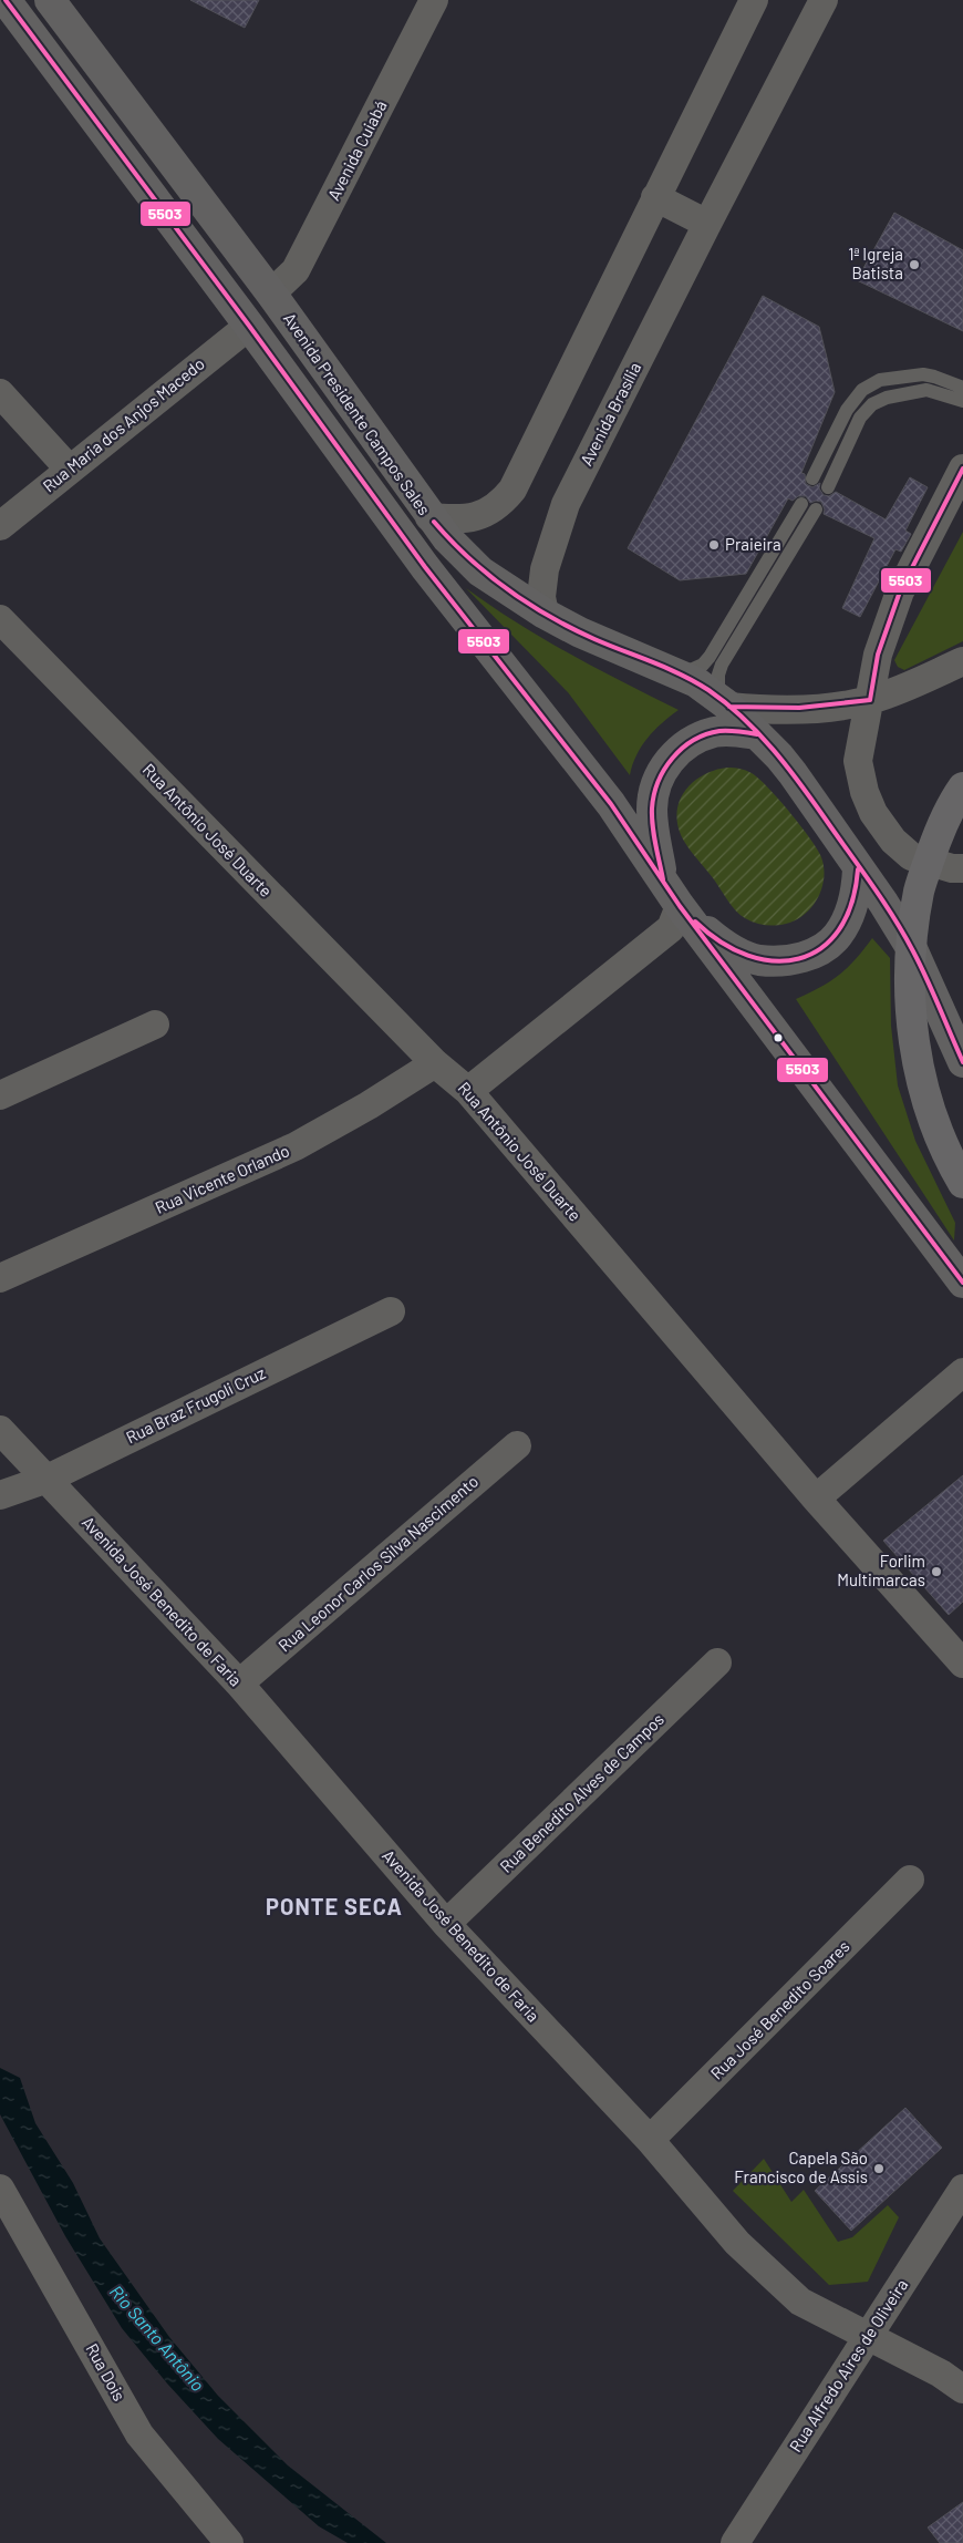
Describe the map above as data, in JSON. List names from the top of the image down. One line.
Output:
{"streets":{"main road":["Avenida Presidente Campos Sales"],"street":["Avenida Cuiabá","Avenida Brasília","Rua Maria dos Anjos Macedo","Rua Antônio José Duarte","Rua Vicente Orlando","Rua Braz Frugoli Cruz","Rua Leonor Carlos Silva Nascimento","Avenida José Benedito de Faria","Rua Benedito Alves de Campos","Rua José Benedito Soares","Rua Alfredo Aires de Oliveira","Rua Dois"]},"crossings":[["Avenida Cuiabá","Avenida Presidente Campos Sales"],["Avenida Presidente Campos Sales","Avenida Brasília"],["Avenida Presidente Campos Sales","Rua Maria dos Anjos Macedo"],["Rua Antônio José Duarte","Rua Vicente Orlando"],["Rua Braz Frugoli Cruz","Avenida José Benedito de Faria"],["Rua Leonor Carlos Silva Nascimento","Avenida José Benedito de Faria"],["Avenida José Benedito de Faria","Rua Benedito Alves de Campos"],["Avenida José Benedito de Faria","Rua José Benedito Soares"],["Avenida José Benedito de Faria","Rua Alfredo Aires de Oliveira"]],"districts":["PONTE SECA"],"water":["Rio Santo Antônio"],"places":["1ª Igreja Batista","Praieira","Forlim Multimarcas","Capela São Francisco de Assis"],"lines":["transit line 5503"]}
